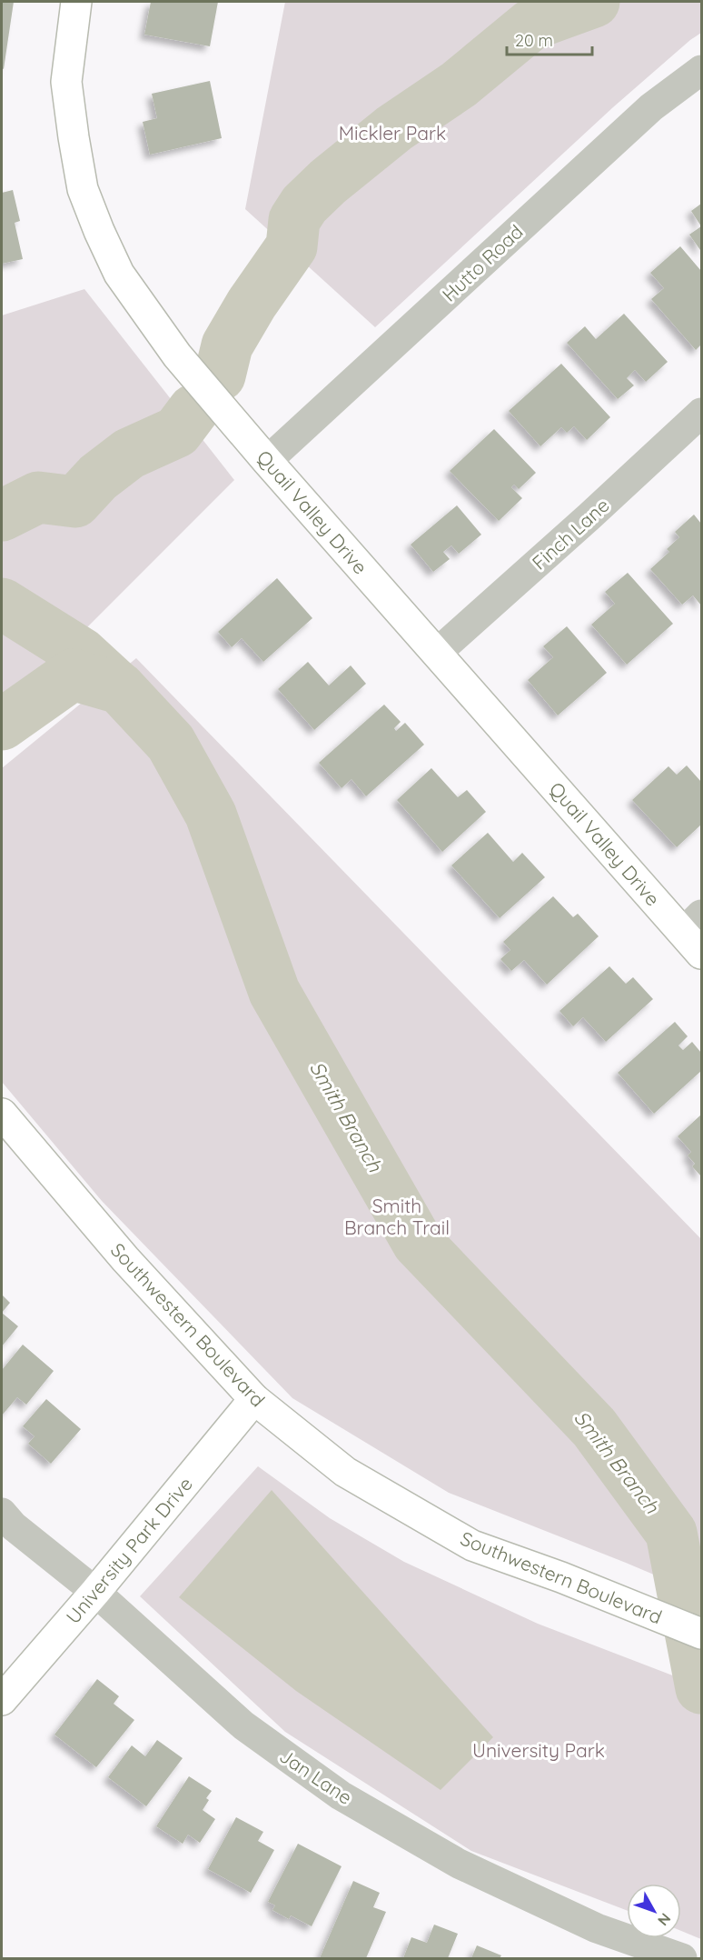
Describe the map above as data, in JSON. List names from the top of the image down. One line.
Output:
{"streets":{"street":["Hutto Road","Quail Valley Drive","Finch Lane","Southwestern Boulevard","University Park Drive","Jan Lane"]},"crossings":[["Hutto Road","Quail Valley Drive"],["Quail Valley Drive","Finch Lane"],["Southwestern Boulevard","University Park Drive"],["University Park Drive","Jan Lane"]],"water":["Smith Branch"],"parks":["Mickler Park","Smith Branch Trail","University Park"],"scale_bar":"20 m","north":"bottom right"}
